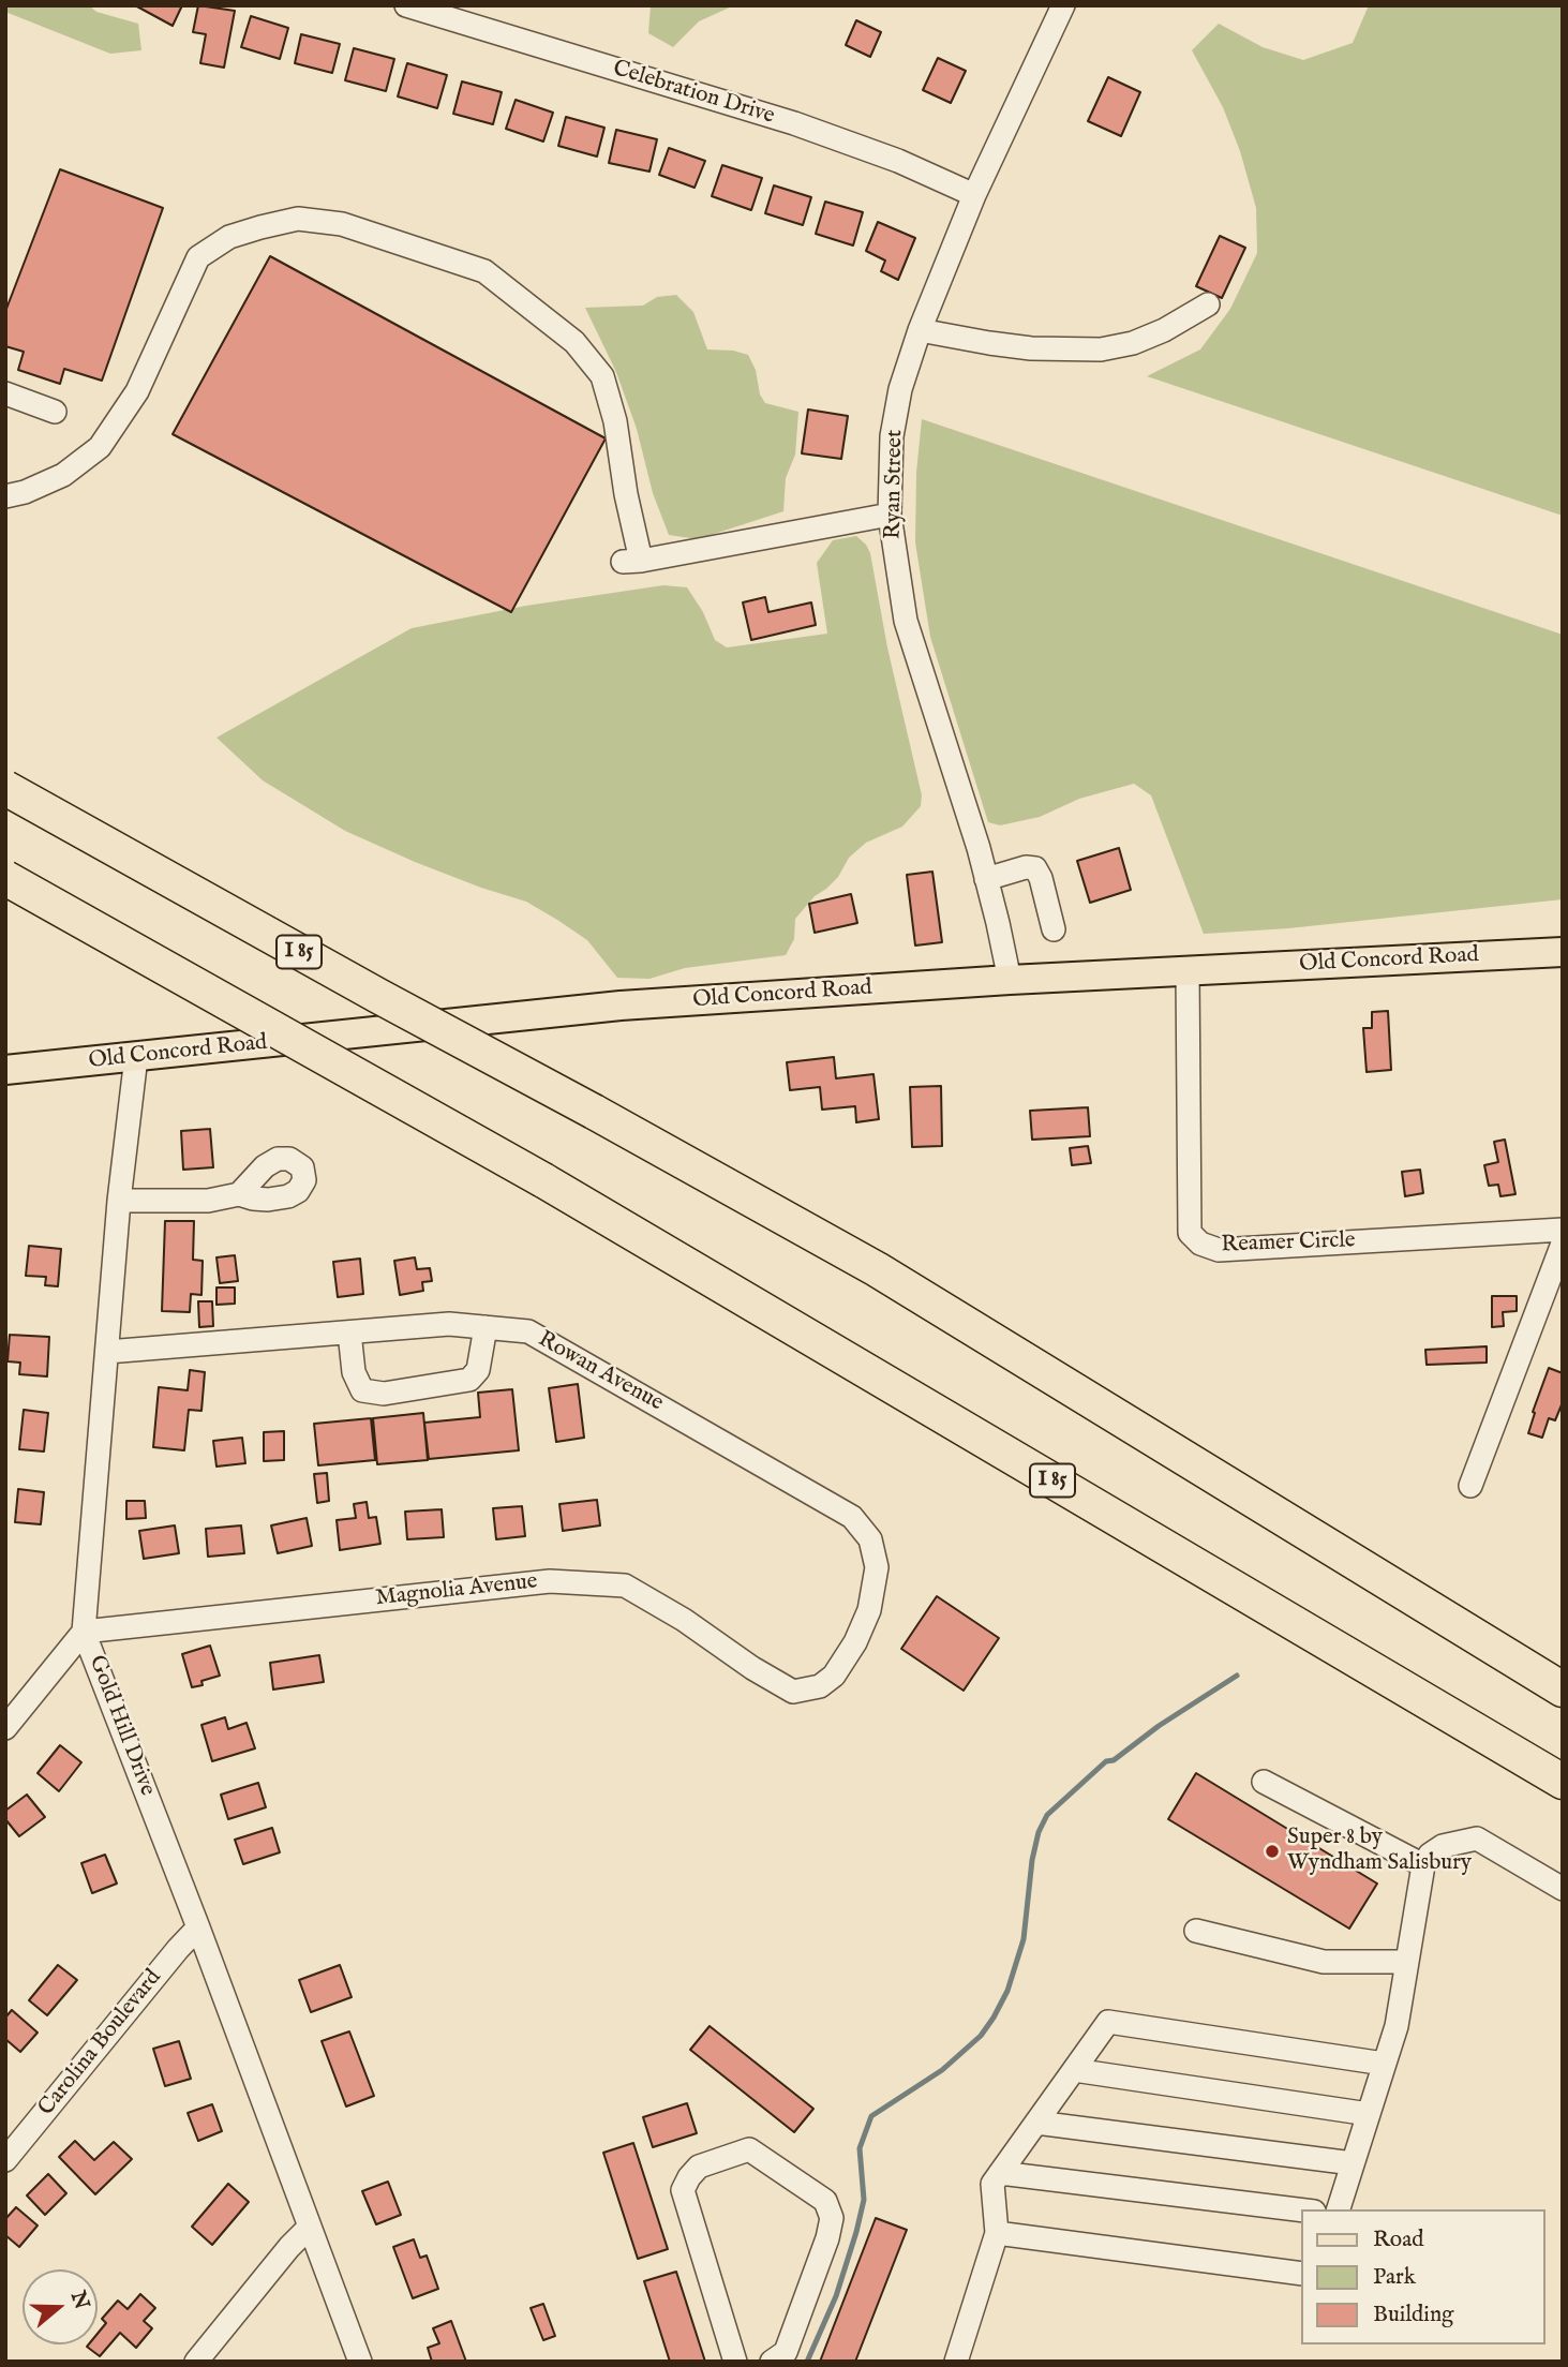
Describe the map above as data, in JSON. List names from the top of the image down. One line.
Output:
{"streets":{"highway":["I 85"],"main road":["Old Concord Road"],"street":["Celebration Drive","Ryan Street","Reamer Circle","Rowan Avenue","Magnolia Avenue","Gold Hill Drive","Carolina Boulevard"]},"crossings":[["Celebration Drive","Ryan Street"],["Ryan Street","Old Concord Road"],["Old Concord Road","Reamer Circle"],["Old Concord Road","Gold Hill Drive"],["Rowan Avenue","Magnolia Avenue"],["Rowan Avenue","Gold Hill Drive"],["Magnolia Avenue","Gold Hill Drive"],["Gold Hill Drive","Carolina Boulevard"]],"places":["Super 8 by Wyndham Salisbury"],"legend":["Road","Park","Building"],"north":"right"}
